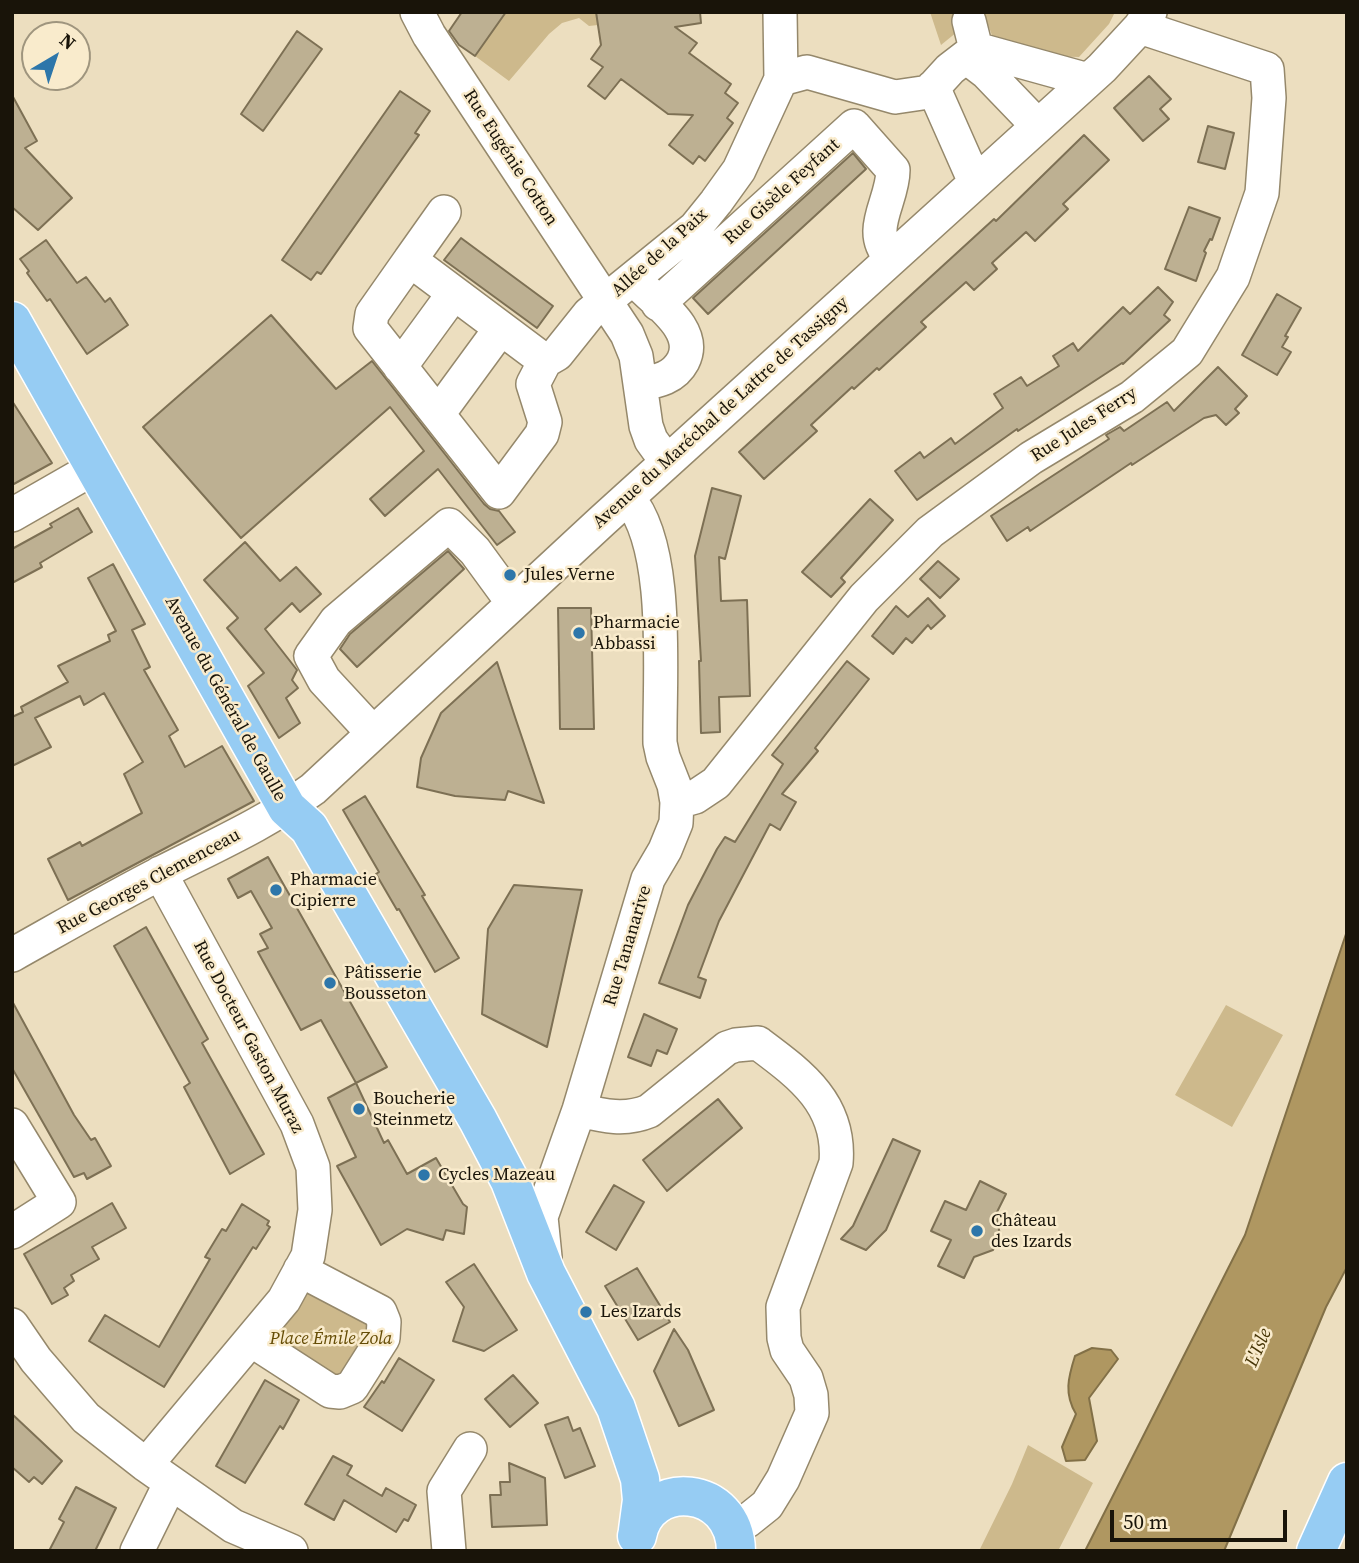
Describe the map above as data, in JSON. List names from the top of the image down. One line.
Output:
{"streets":{"main road":["Avenue du Général de Gaulle"],"street":["Rue Eugénie Cotton","Rue Gisèle Feyfant","Allée de la Paix","Avenue du Maréchal de Lattre de Tassigny","Rue Jules Ferry","Rue Georges Clemenceau","Rue Tananarive","Rue Docteur Gaston Muraz"]},"crossings":[["Rue Eugénie Cotton","Allée de la Paix"],["Rue Eugénie Cotton","Avenue du Maréchal de Lattre de Tassigny"],["Rue Gisèle Feyfant","Avenue du Maréchal de Lattre de Tassigny"],["Avenue du Maréchal de Lattre de Tassigny","Rue Jules Ferry"],["Avenue du Maréchal de Lattre de Tassigny","Avenue du Général de Gaulle"],["Avenue du Maréchal de Lattre de Tassigny","Rue Georges Clemenceau"],["Avenue du Maréchal de Lattre de Tassigny","Rue Tananarive"],["Rue Jules Ferry","Rue Tananarive"],["Avenue du Général de Gaulle","Rue Georges Clemenceau"],["Avenue du Général de Gaulle","Rue Tananarive"],["Rue Georges Clemenceau","Rue Docteur Gaston Muraz"]],"water":["L'Isle"],"parks":["Place Émile Zola"],"places":["Jules Verne","Pharmacie Abbassi","Pharmacie Cipierre","Pâtisserie Bousseton","Boucherie Steinmetz","Cycles Mazeau","Château des Izards","Les Izards"],"scale_bar":"50 m","north":"top right"}
